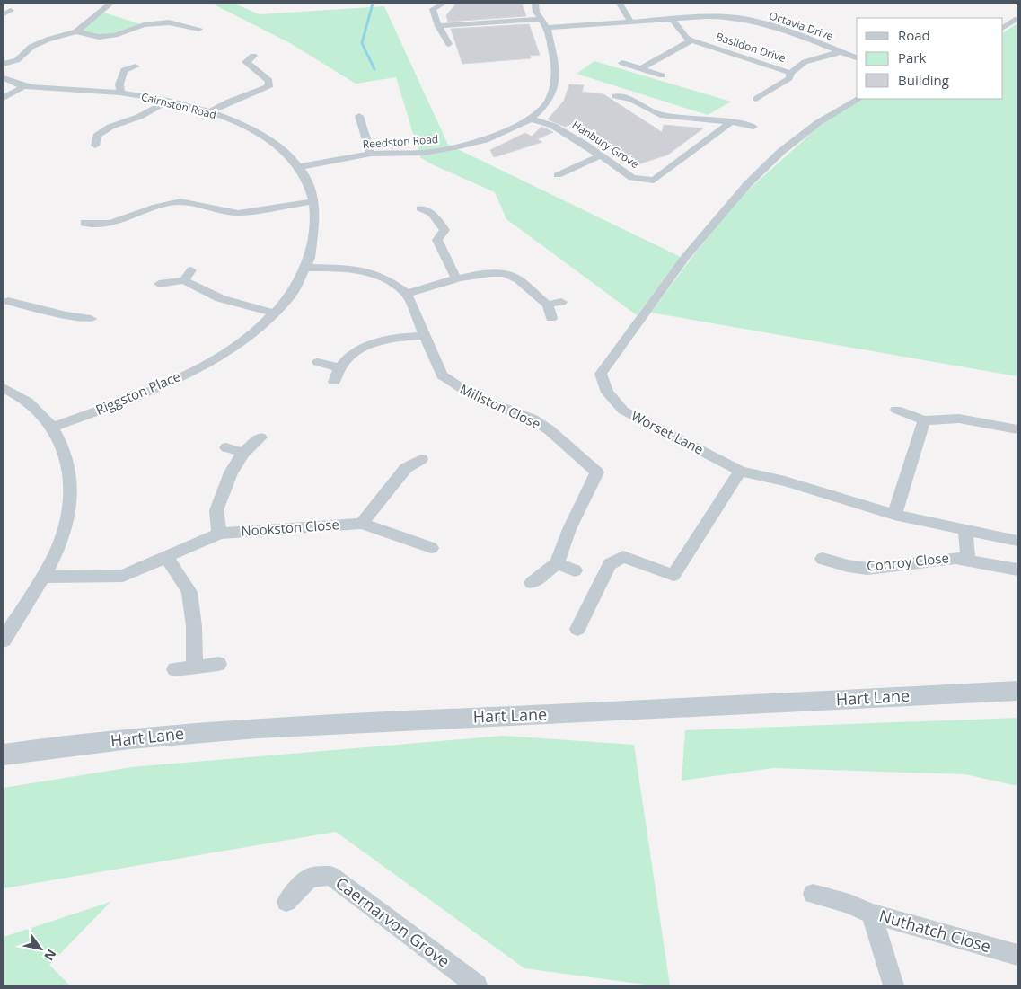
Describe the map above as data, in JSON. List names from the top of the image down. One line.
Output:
{"streets":{"street":["Octavia Drive","Basildon Drive","Cairnston Road","Reedston Road","Hanbury Grove","Riggston Place","Millston Close","Worset Lane","Nookston Close","Conroy Close","Hart Lane","Caernarvon Grove","Nuthatch Close"]},"crossings":[["Octavia Drive","Basildon Drive"],["Octavia Drive","Reedston Road"],["Cairnston Road","Reedston Road"],["Cairnston Road","Riggston Place"],["Reedston Road","Hanbury Grove"],["Worset Lane","Conroy Close"]],"legend":["Road","Park","Building"],"north":"bottom right"}
